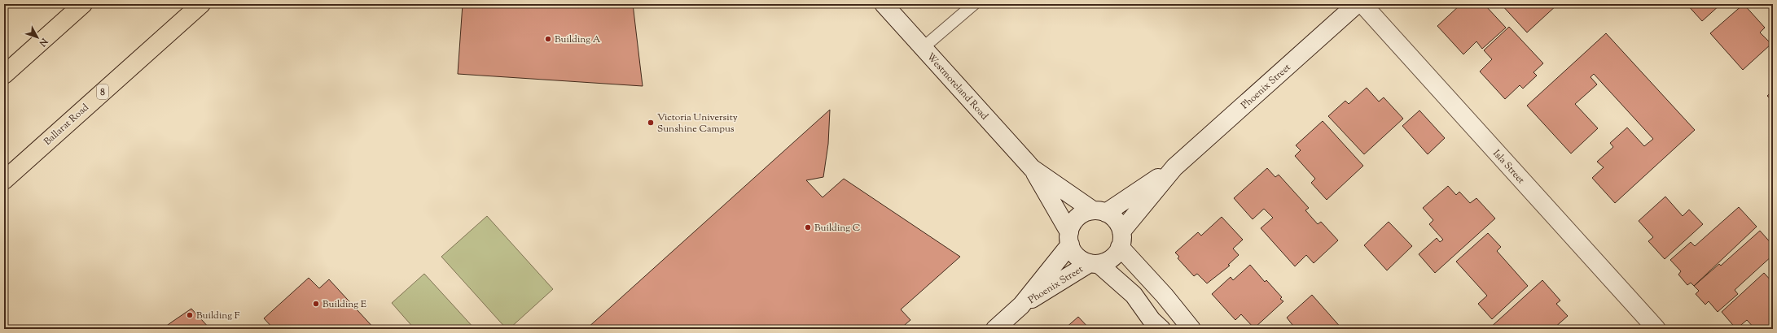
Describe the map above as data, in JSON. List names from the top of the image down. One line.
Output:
{"streets":{"highway":["8","Ballarat Road"],"street":["Westmoreland Road","Phoenix Street","Isla Street"]},"crossings":[["Westmoreland Road","Phoenix Street"]],"places":["Building A","Victoria University Sunshine Campus","Building C","Building E","Building F"],"north":"bottom right"}
